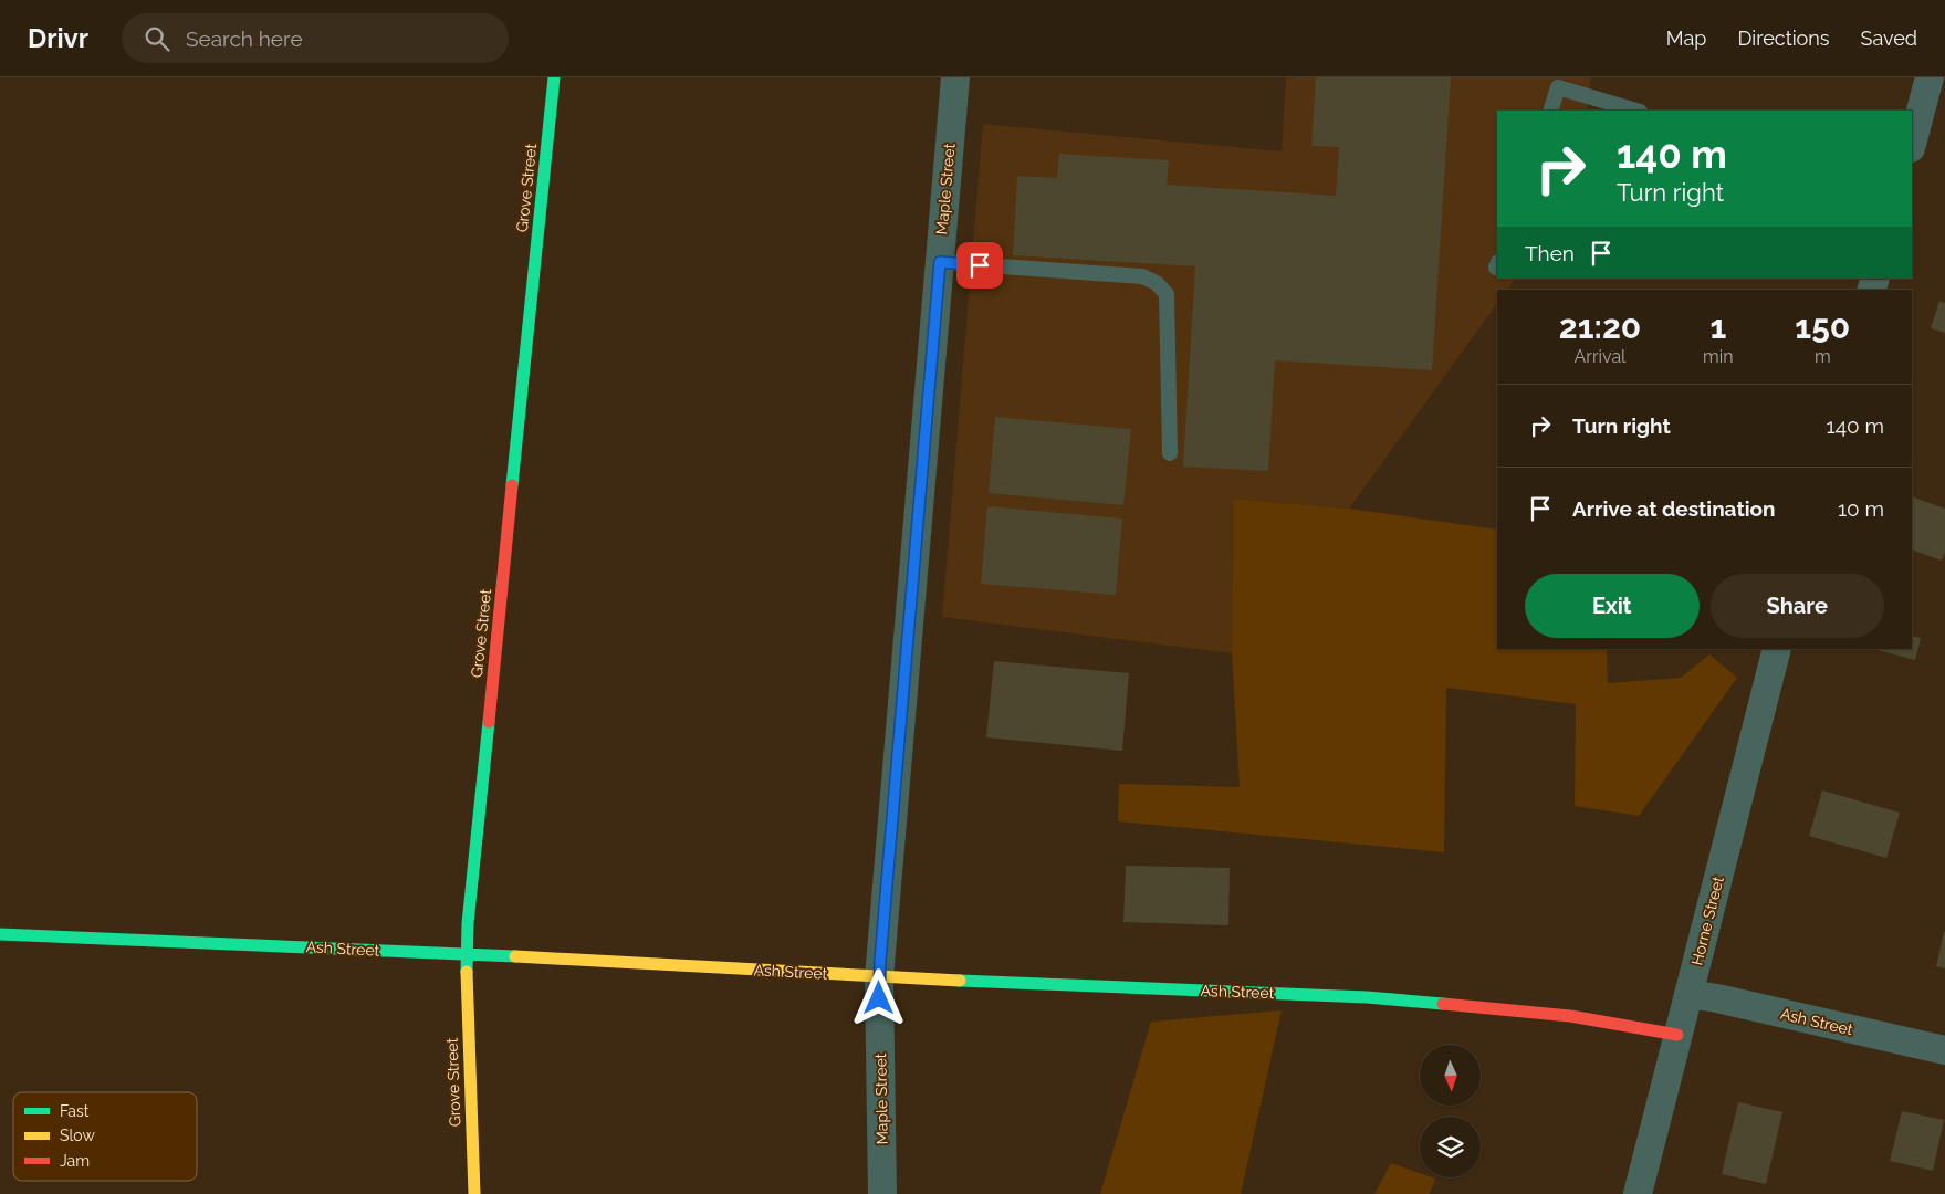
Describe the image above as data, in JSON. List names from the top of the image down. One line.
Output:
{"streets":{"street":["Grove Street","Maple Street","Horne Street","Ash Street"]},"crossings":[["Grove Street","Ash Street"],["Maple Street","Ash Street"],["Horne Street","Ash Street"]],"legend":["Fast","Slow","Jam"],"north":"bottom","page":{"header":"Drivr","search":"Search here","nav":["Map","Directions","Saved"],"turn":["140 m","Turn right"],"then":"Then","eta":["21:20","Arrival","1","min","150","m"],"list":[{"name":"Turn right","value":"140 m"},{"name":"Arrive at destination","value":"10 m"}],"buttons":["Exit","Share"]}}
